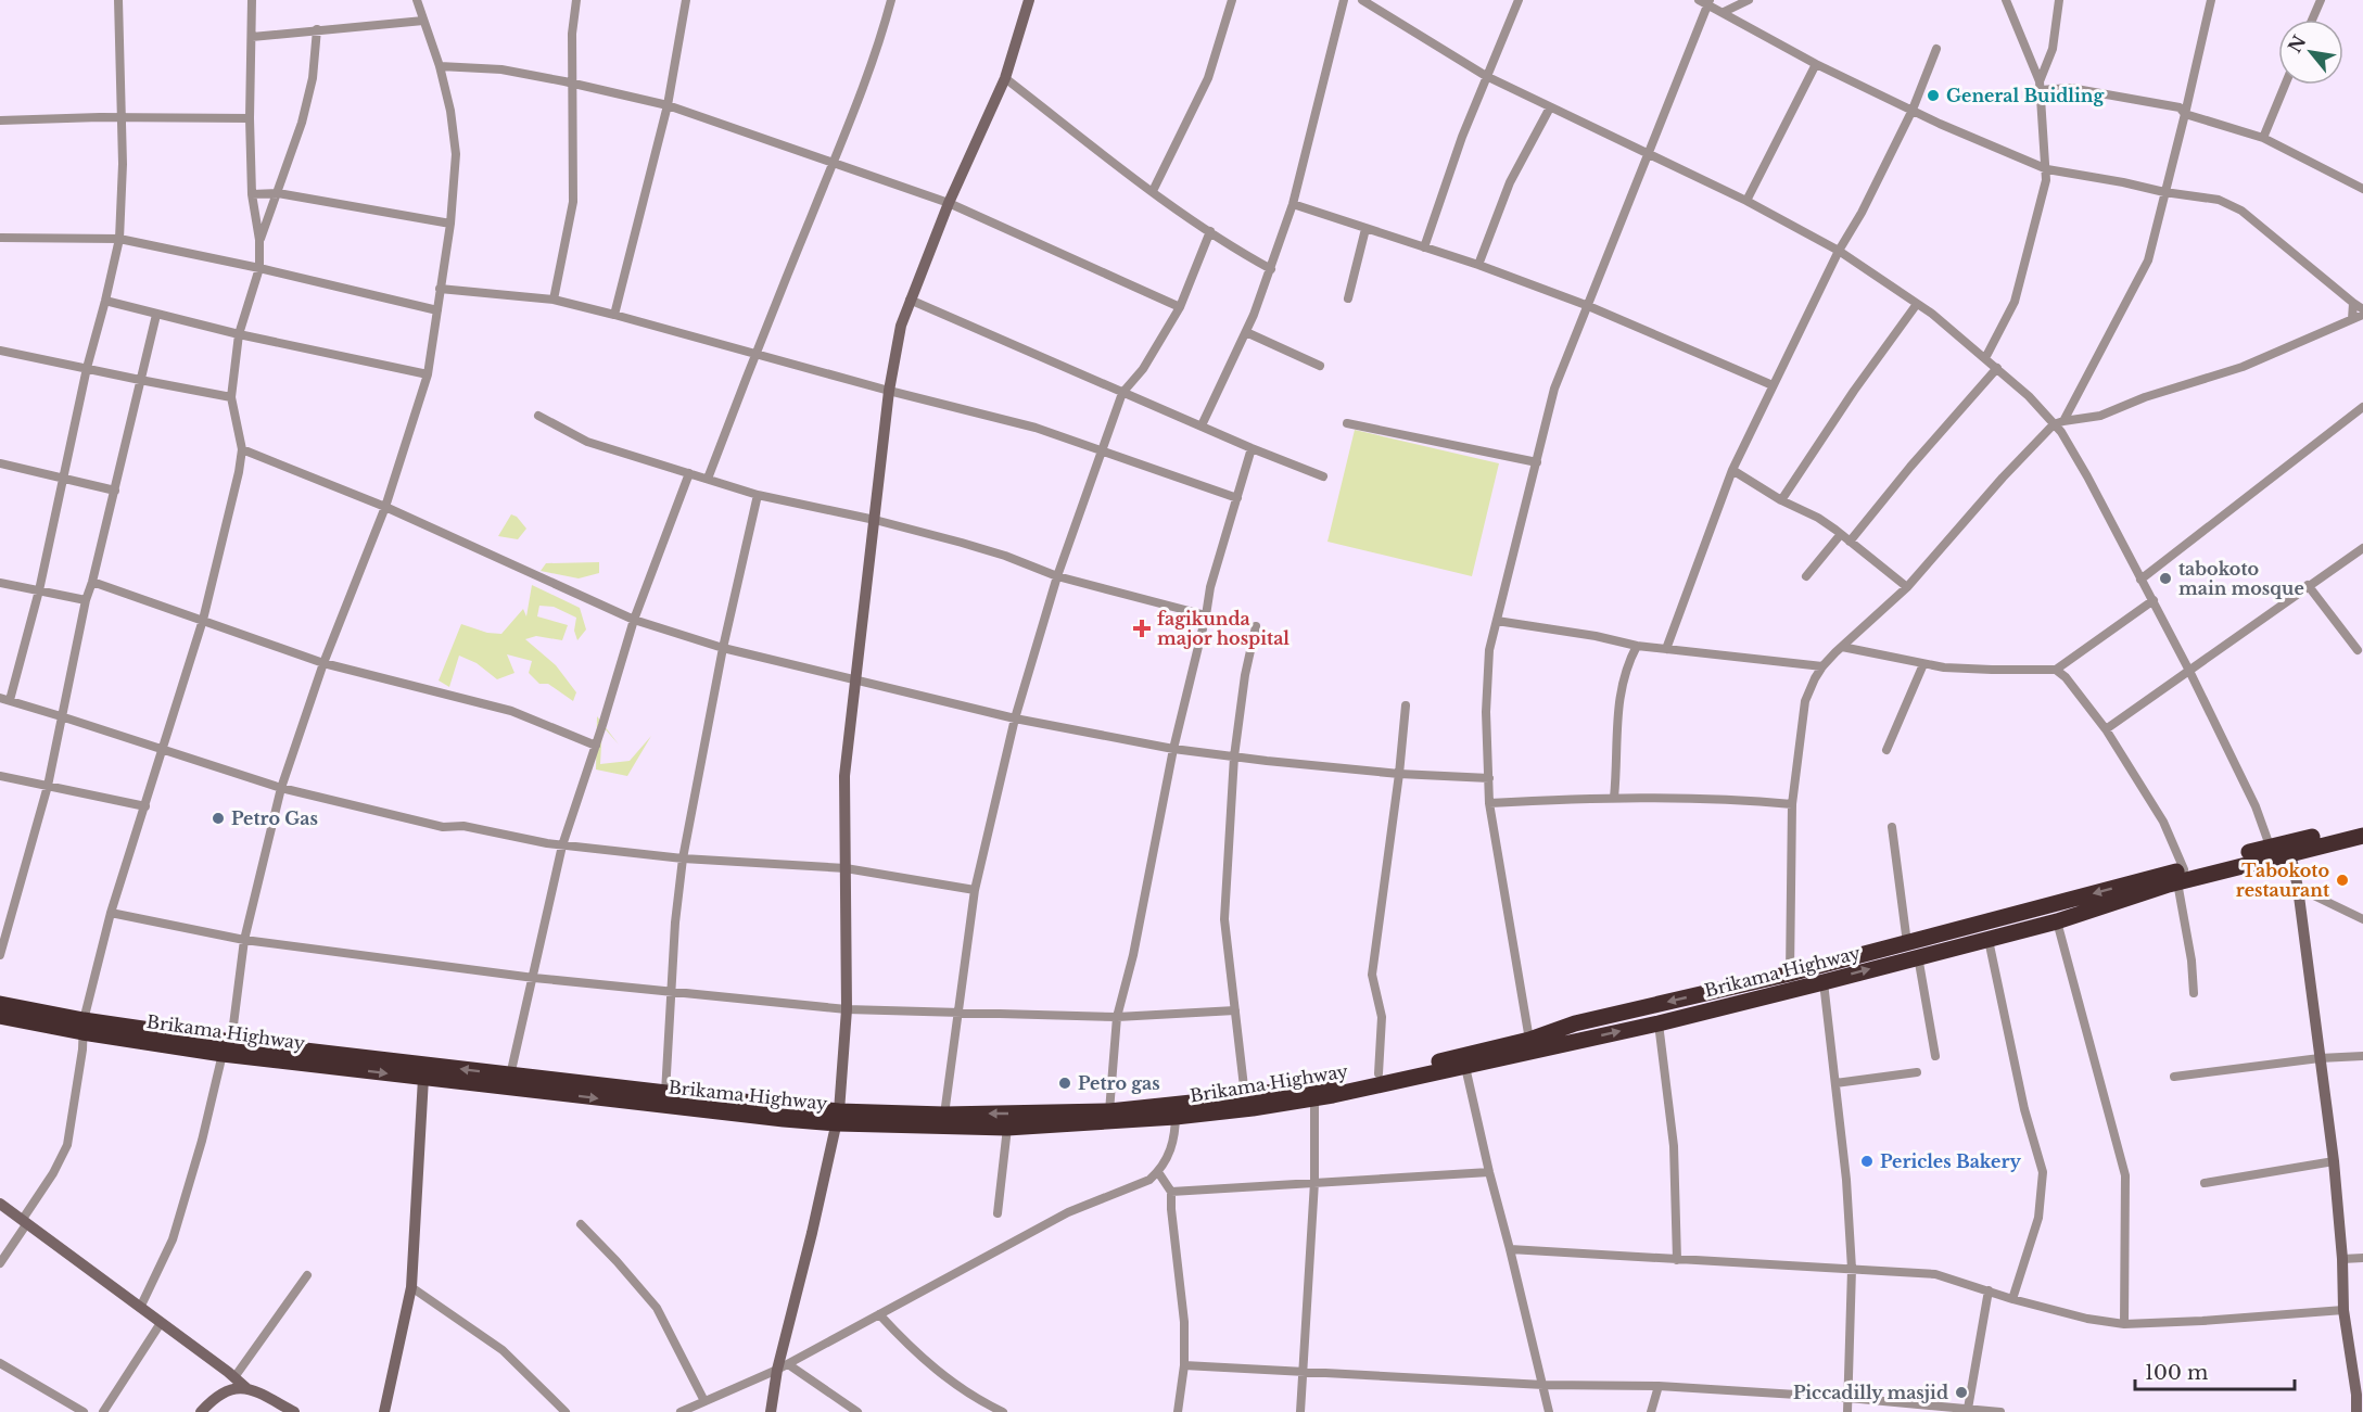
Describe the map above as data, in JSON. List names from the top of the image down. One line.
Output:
{"streets":{"highway":["Brikama Highway"]},"places":{"other":["General Buidling","tabokoto main mosque","Petro Gas","Tabokoto restaurant","Petro gas","Pericles Bakery","Piccadilly masjid"],"health":["fagikunda major hospital"]},"scale_bar":"100 m","north":"top left"}
